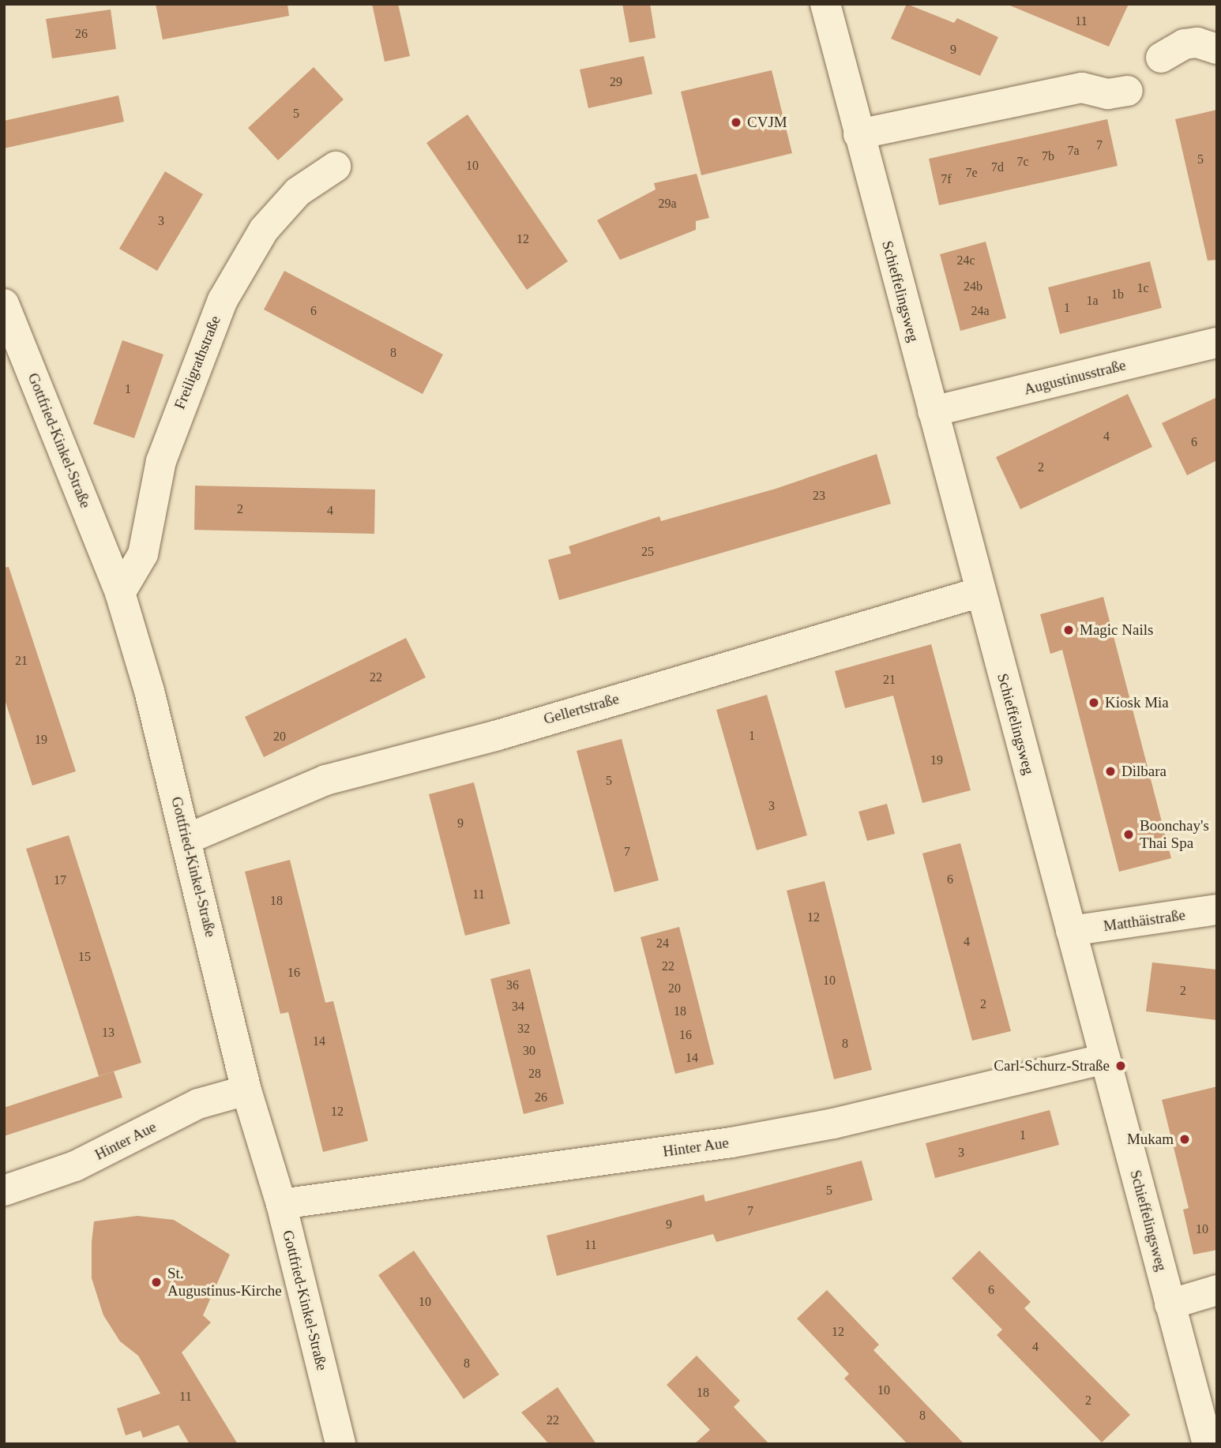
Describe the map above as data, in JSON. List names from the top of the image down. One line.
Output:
{"streets":{"street":["Schieffelingsweg","Freiligrathstraße","Augustinusstraße","Gottfried-Kinkel-Straße","Gellertstraße","Matthäistraße","Hinter Aue"]},"crossings":[["Schieffelingsweg","Augustinusstraße"],["Schieffelingsweg","Gellertstraße"],["Schieffelingsweg","Matthäistraße"],["Schieffelingsweg","Hinter Aue"],["Freiligrathstraße","Gottfried-Kinkel-Straße"],["Gottfried-Kinkel-Straße","Gellertstraße"],["Gottfried-Kinkel-Straße","Hinter Aue"]],"places":["CVJM","Magic Nails","Kiosk Mia","Dilbara","Boonchay's Thai Spa","Carl-Schurz-Straße","Mukam","St. Augustinus-Kirche"],"house_numbers":["11","26","9","29","5","7","7a","7b","5","7c","10","7d","7e","7f","29a","3","12","24c","24b","1c","1b","1a","1","6","24a","8","1","4","6","2","23","2","4","25","21","22","21","1","20","19","19","5","3","9","7","6","17","11","18","12","4","24","15","22","16","10","36","20","2","2","34","18","32","13","16","14","8","30","14","28","26","12","1","3","5","7","9","10","11","6","10","12","4","8","10","18","11","2","8","22"]}
